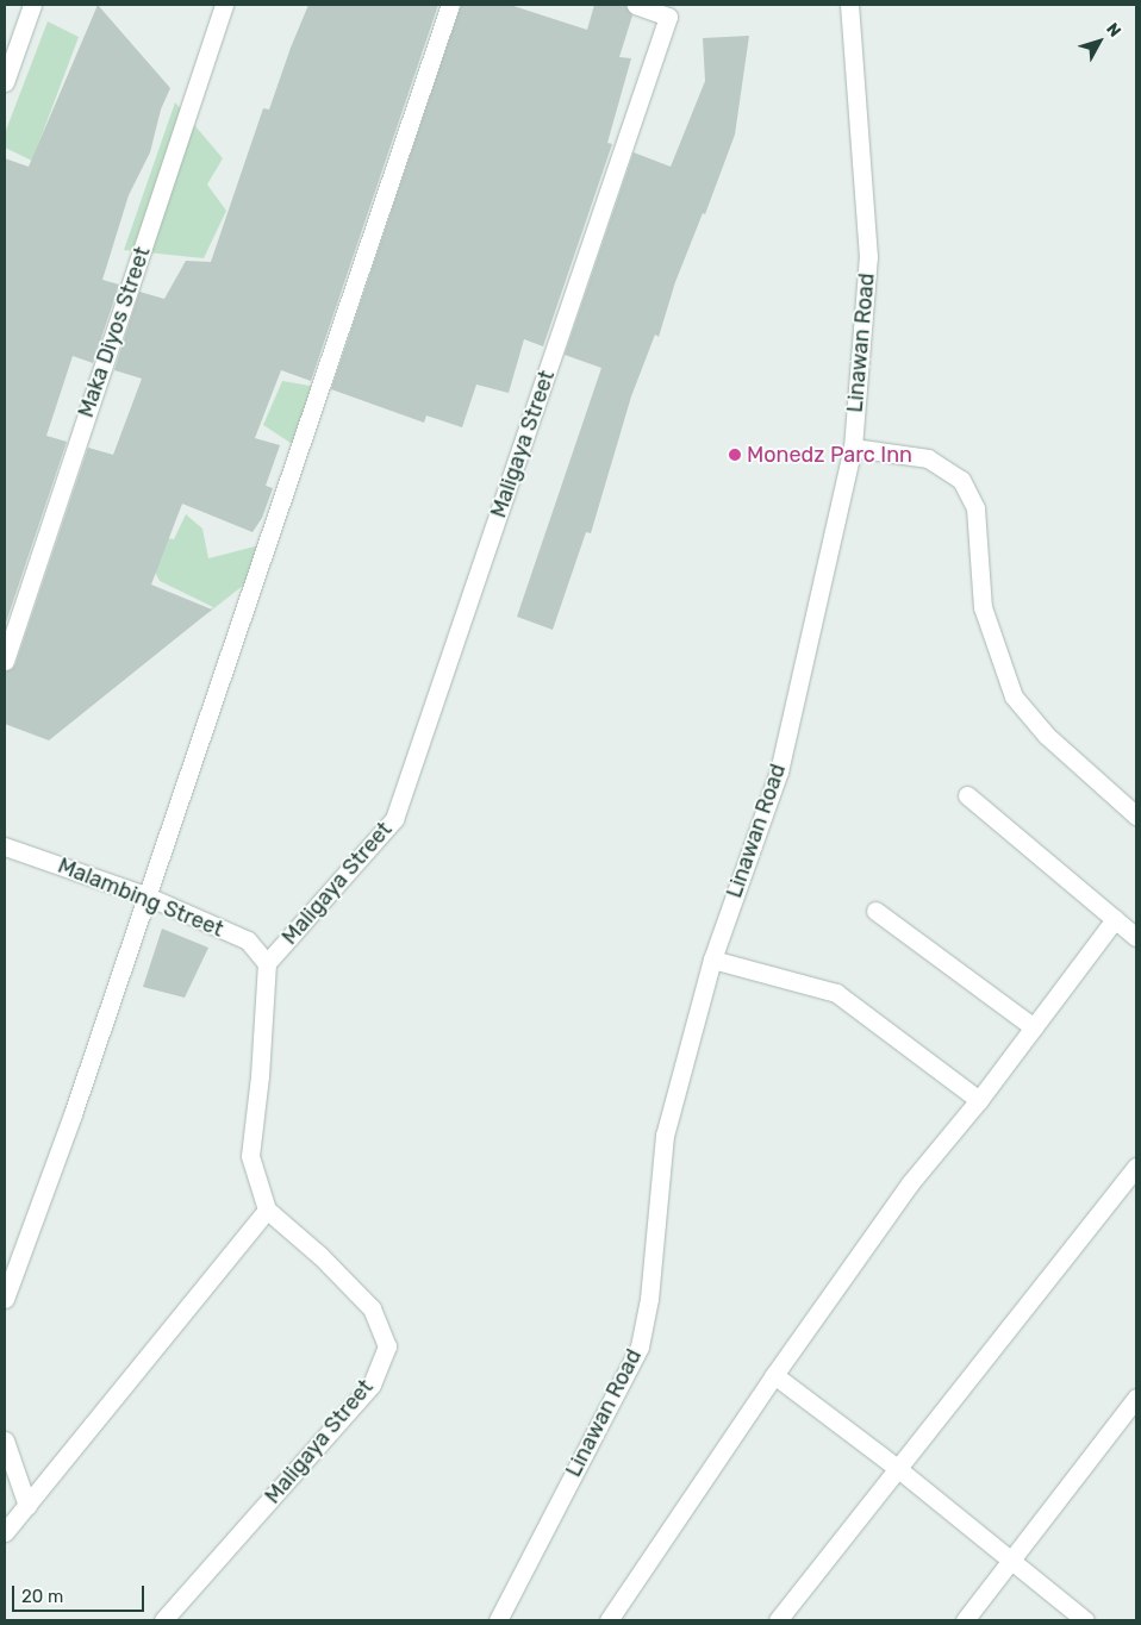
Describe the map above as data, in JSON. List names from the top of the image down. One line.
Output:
{"streets":{"street":["Maka Diyos Street","Linawan Road","Maligaya Street","Malambing Street"]},"crossings":[["Maligaya Street","Malambing Street"]],"places":["Monedz Parc Inn"],"scale_bar":"20 m","north":"top right"}
